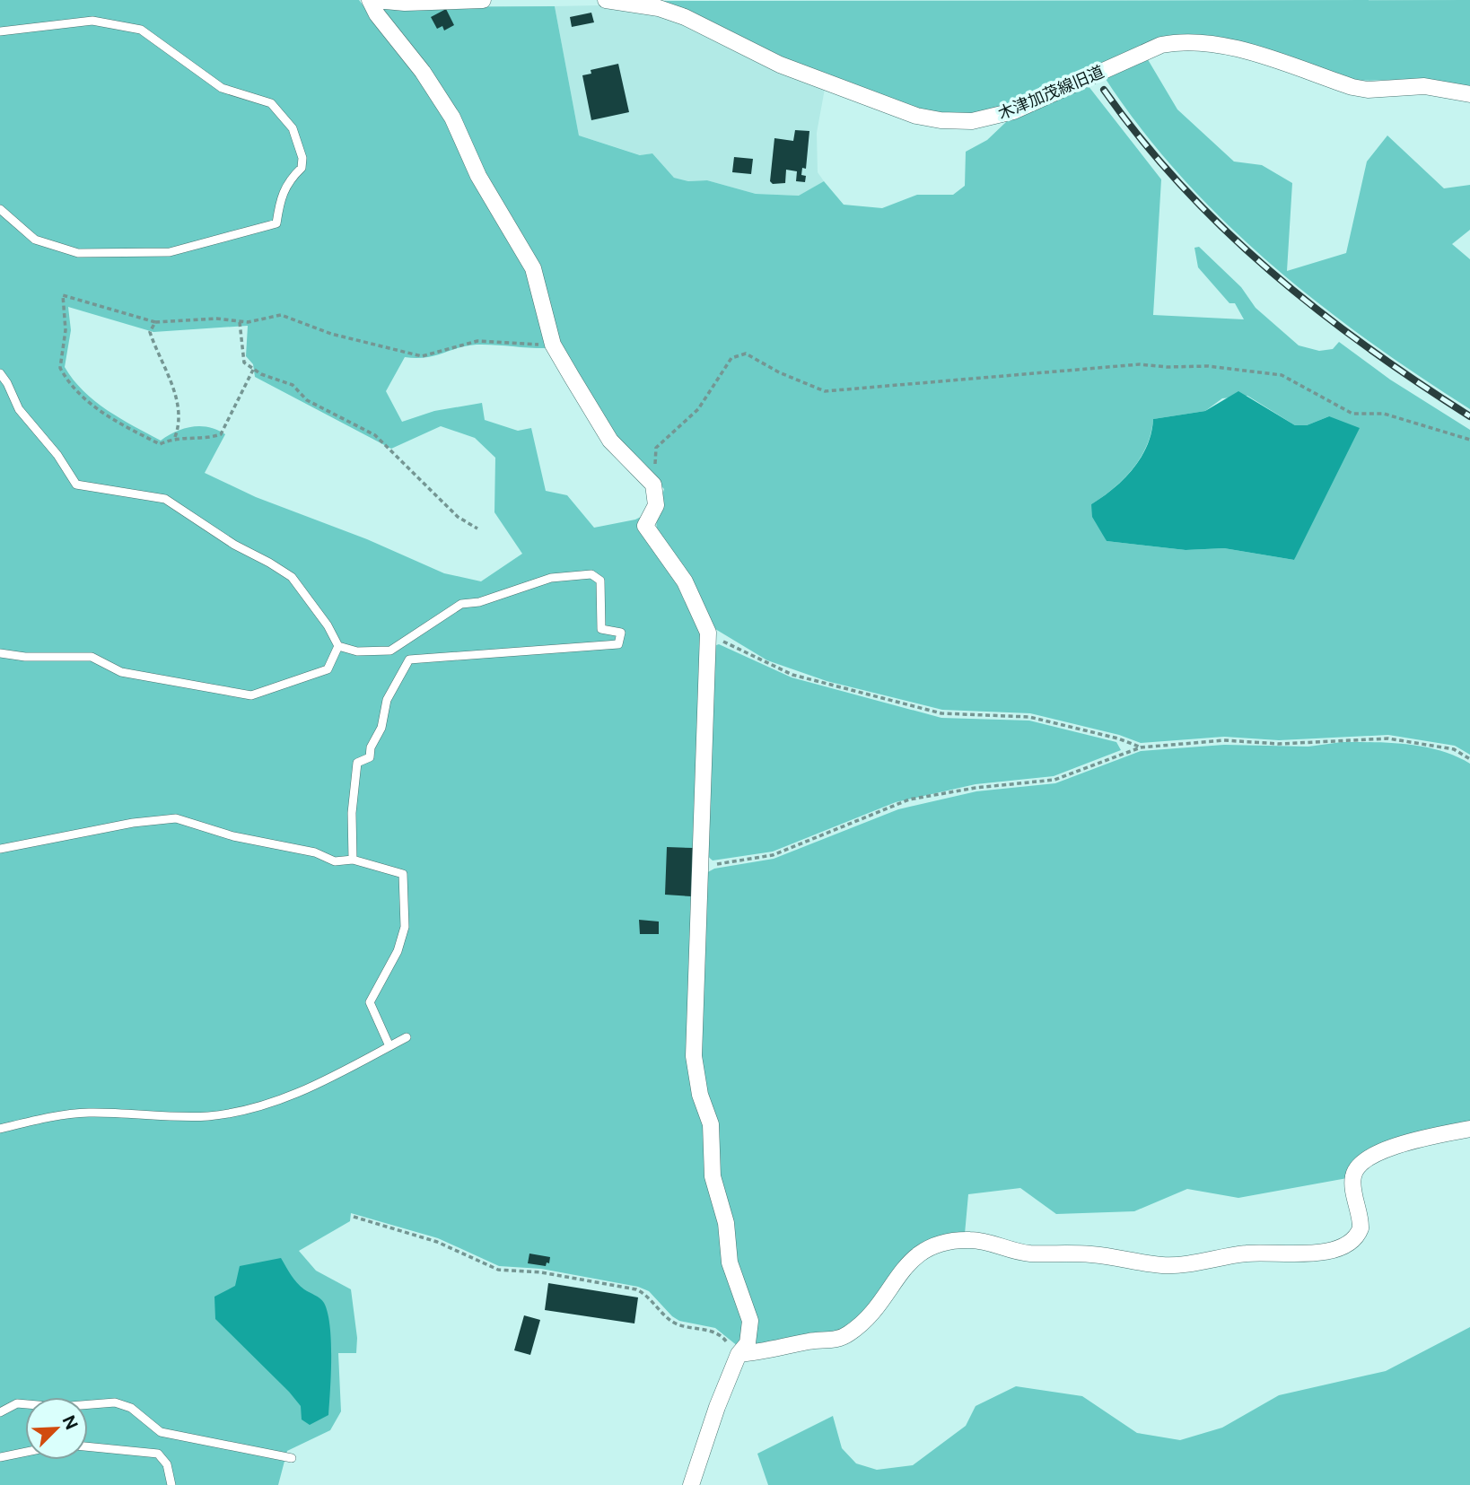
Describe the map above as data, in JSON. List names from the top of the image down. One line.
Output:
{"streets":{"street":["木津加茂線旧道"]},"north":"top right"}
